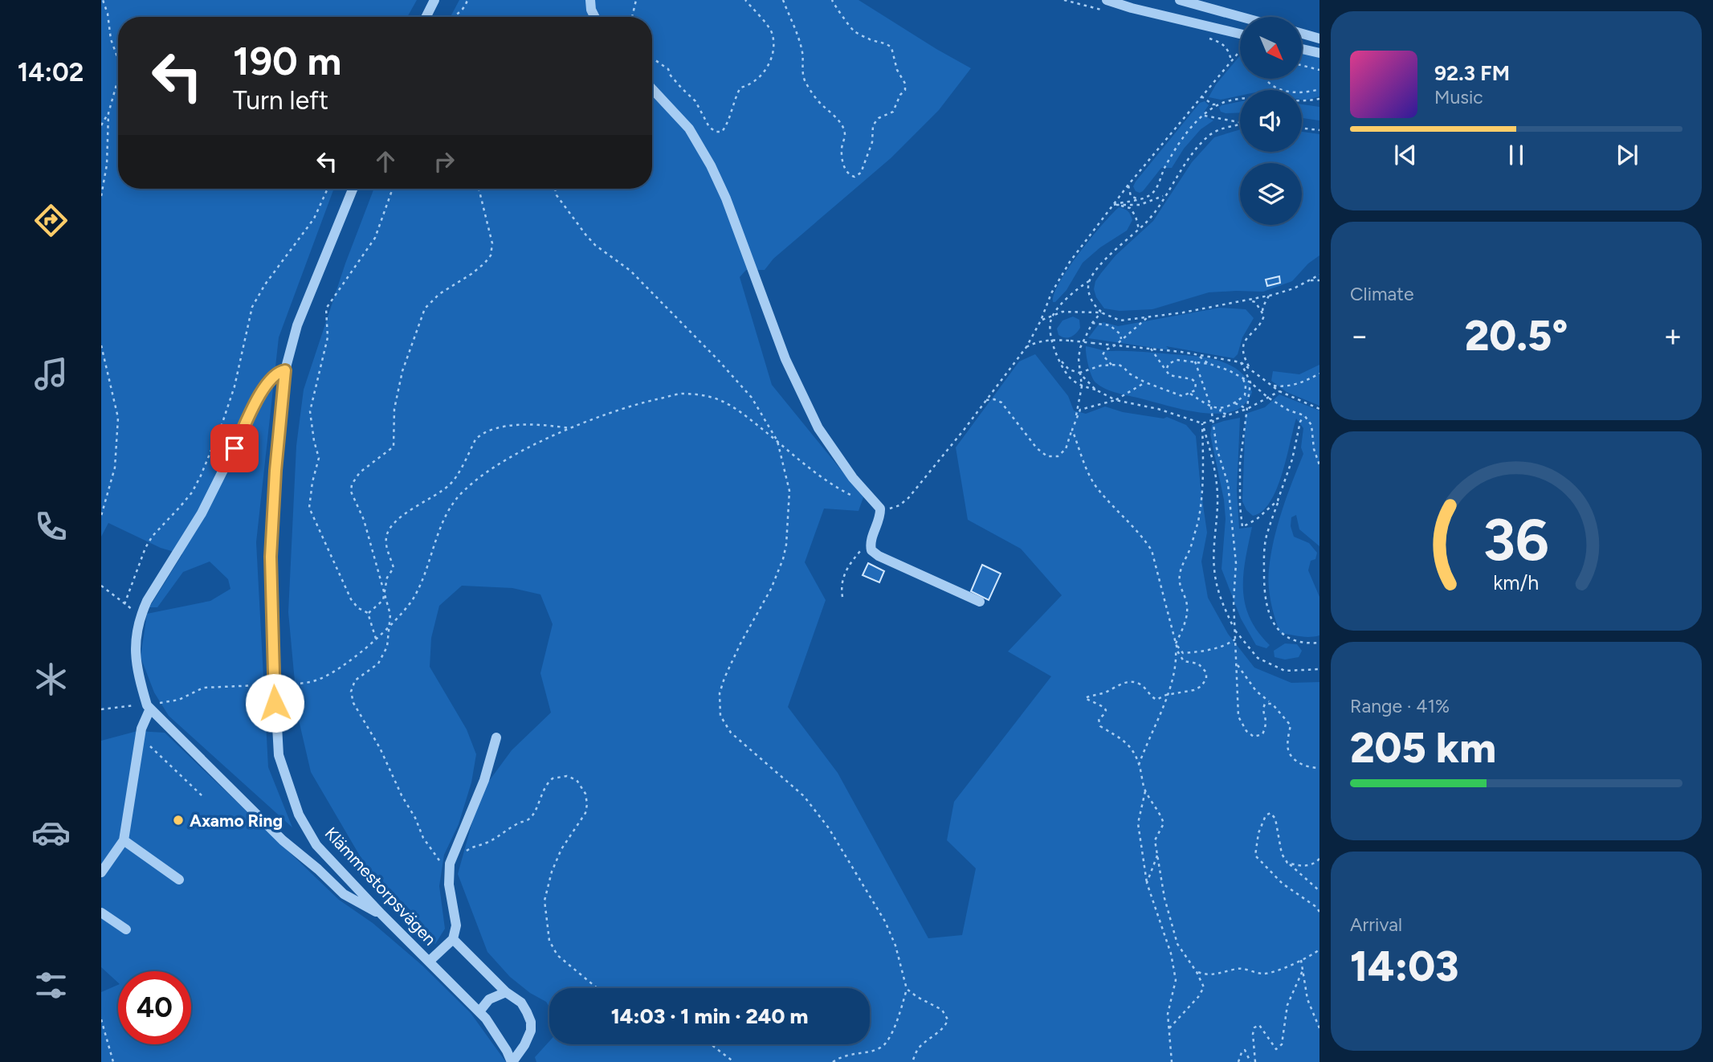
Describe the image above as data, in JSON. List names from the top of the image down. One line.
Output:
{"streets":{"street":["Klämmestorpsvägen"]},"places":["Axamo Ring"],"north":"bottom right","page":{"tabs":"14:02","turn":["190 m","Turn left"],"song":["92.3 FM","Music"],"tile":["Climate",["Range · 41%","205 km"],["Arrival","14:03"]],"heat":["−","20.5°","+"],"limit":"40","trip":"14:03 · 1 min · 240 m","gauge":["36","km/h"]}}
